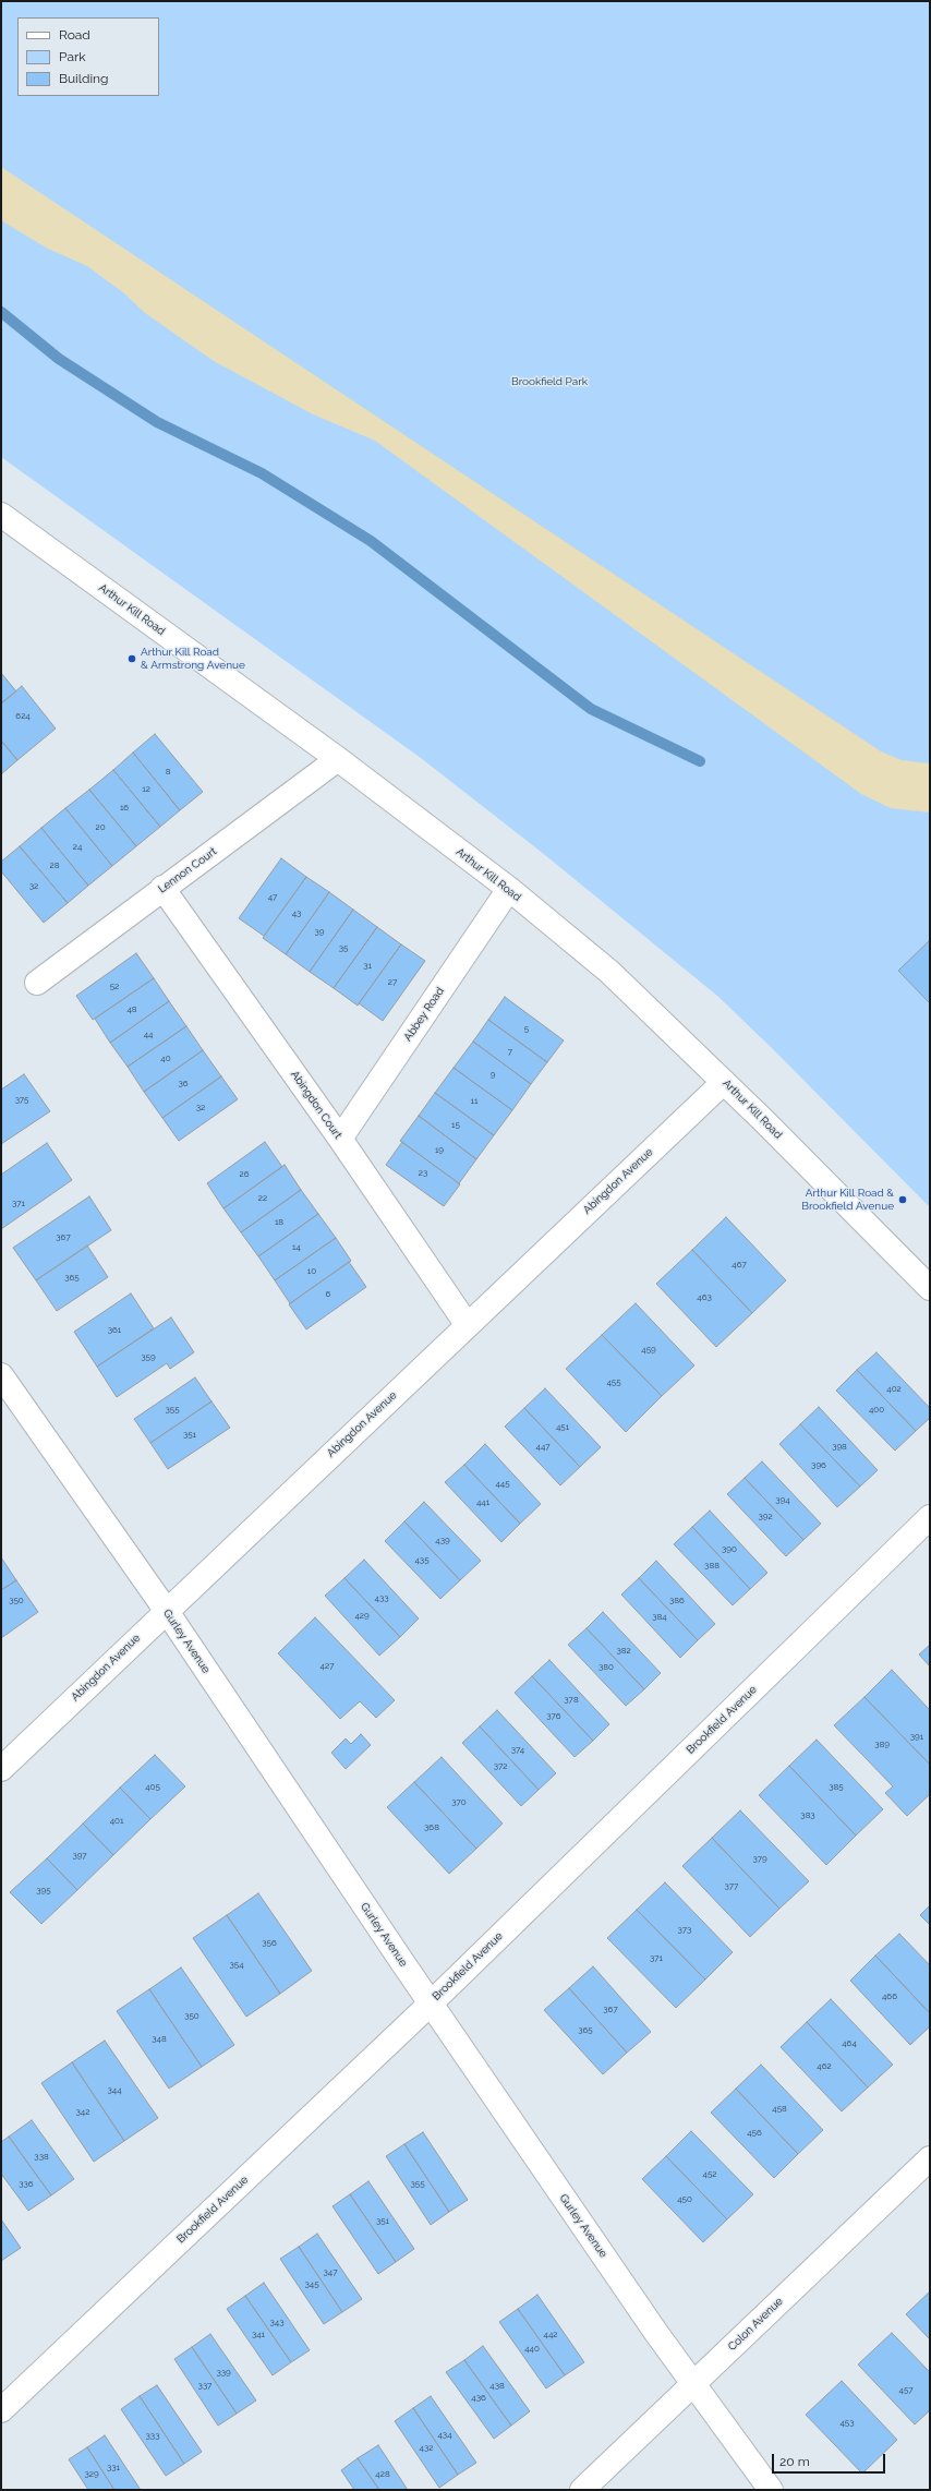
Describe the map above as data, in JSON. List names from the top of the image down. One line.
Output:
{"streets":{"street":["Arthur Kill Road","Lennon Court","Abbey Road","Abingdon Court","Abingdon Avenue","Gurley Avenue","Brookfield Avenue","Colon Avenue"]},"crossings":[["Arthur Kill Road","Lennon Court"],["Arthur Kill Road","Abbey Road"],["Arthur Kill Road","Abingdon Avenue"],["Lennon Court","Abingdon Court"],["Abbey Road","Abingdon Court"],["Abingdon Court","Abingdon Avenue"],["Abingdon Avenue","Gurley Avenue"],["Gurley Avenue","Brookfield Avenue"],["Gurley Avenue","Colon Avenue"]],"parks":["Brookfield Park"],"places":["Arthur Kill Road & Armstrong Avenue","Arthur Kill Road & Brookfield Avenue"],"house_numbers":["624","8","12","16","20","24","28","32","47","43","39","35","31","27","52","48","5","44","7","40","9","36","375","11","32","15","19","23","26","22","371","18","367","14","467","10","365","6","463","361","459","359","455","402","355","400","451","351","447","398","396","445","394","441","392","439","390","435","388","433","350","386","429","384","382","427","380","378","376","391","389","374","372","405","385","370","383","401","368","397","379","377","395","373","356","371","354","466","367","350","365","348","464","462","344","458","342","456","338","452","336","355","450","351","347","345","343","341","442","440","339","337","438","457","436","453","434","333","432","331","329","428"],"legend":["Road","Park","Building"],"scale_bar":"20 m"}
